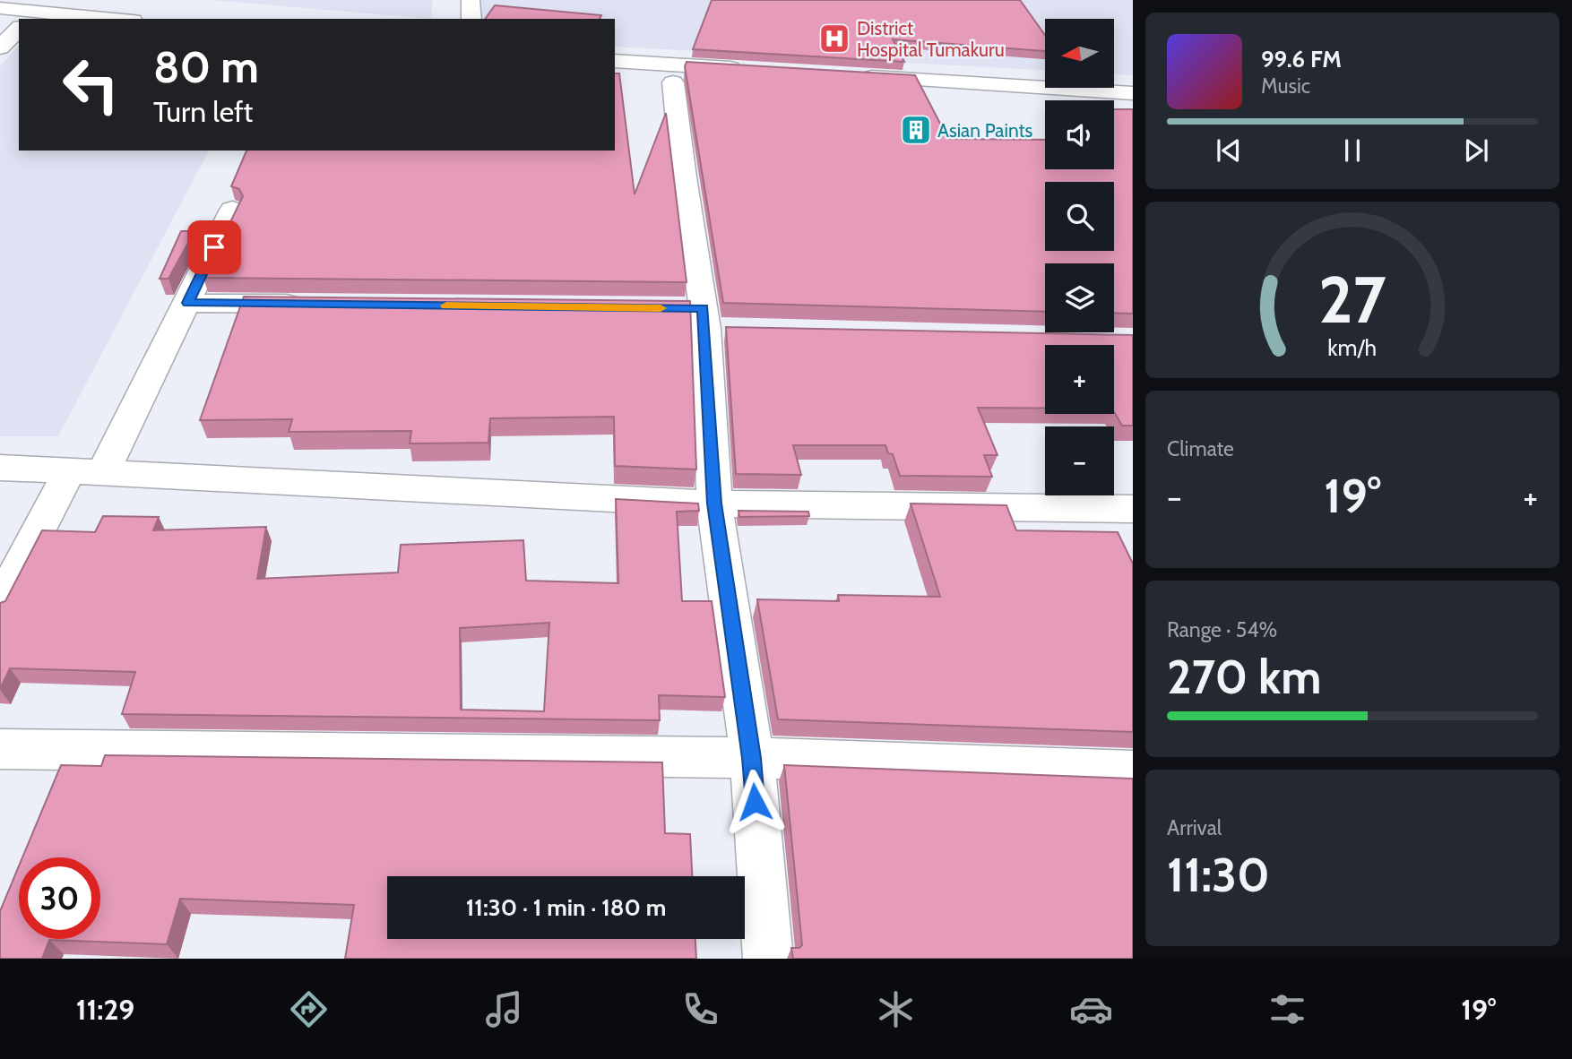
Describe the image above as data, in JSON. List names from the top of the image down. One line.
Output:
{"places":{"hospital":["District Hospital Tumakuru"],"building":["Asian Paints"]},"north":"left","page":{"map_buttons":["+","−"],"turn":["80 m","Turn left"],"song":["99.6 FM","Music"],"tile":["Climate",["Range · 54%","270 km"],["Arrival","11:30"]],"heat":["−","19°","+"],"limit":"30","trip":"11:30 · 1 min · 180 m","tabs":["11:29","19°"],"gauge":["27","km/h"]}}
